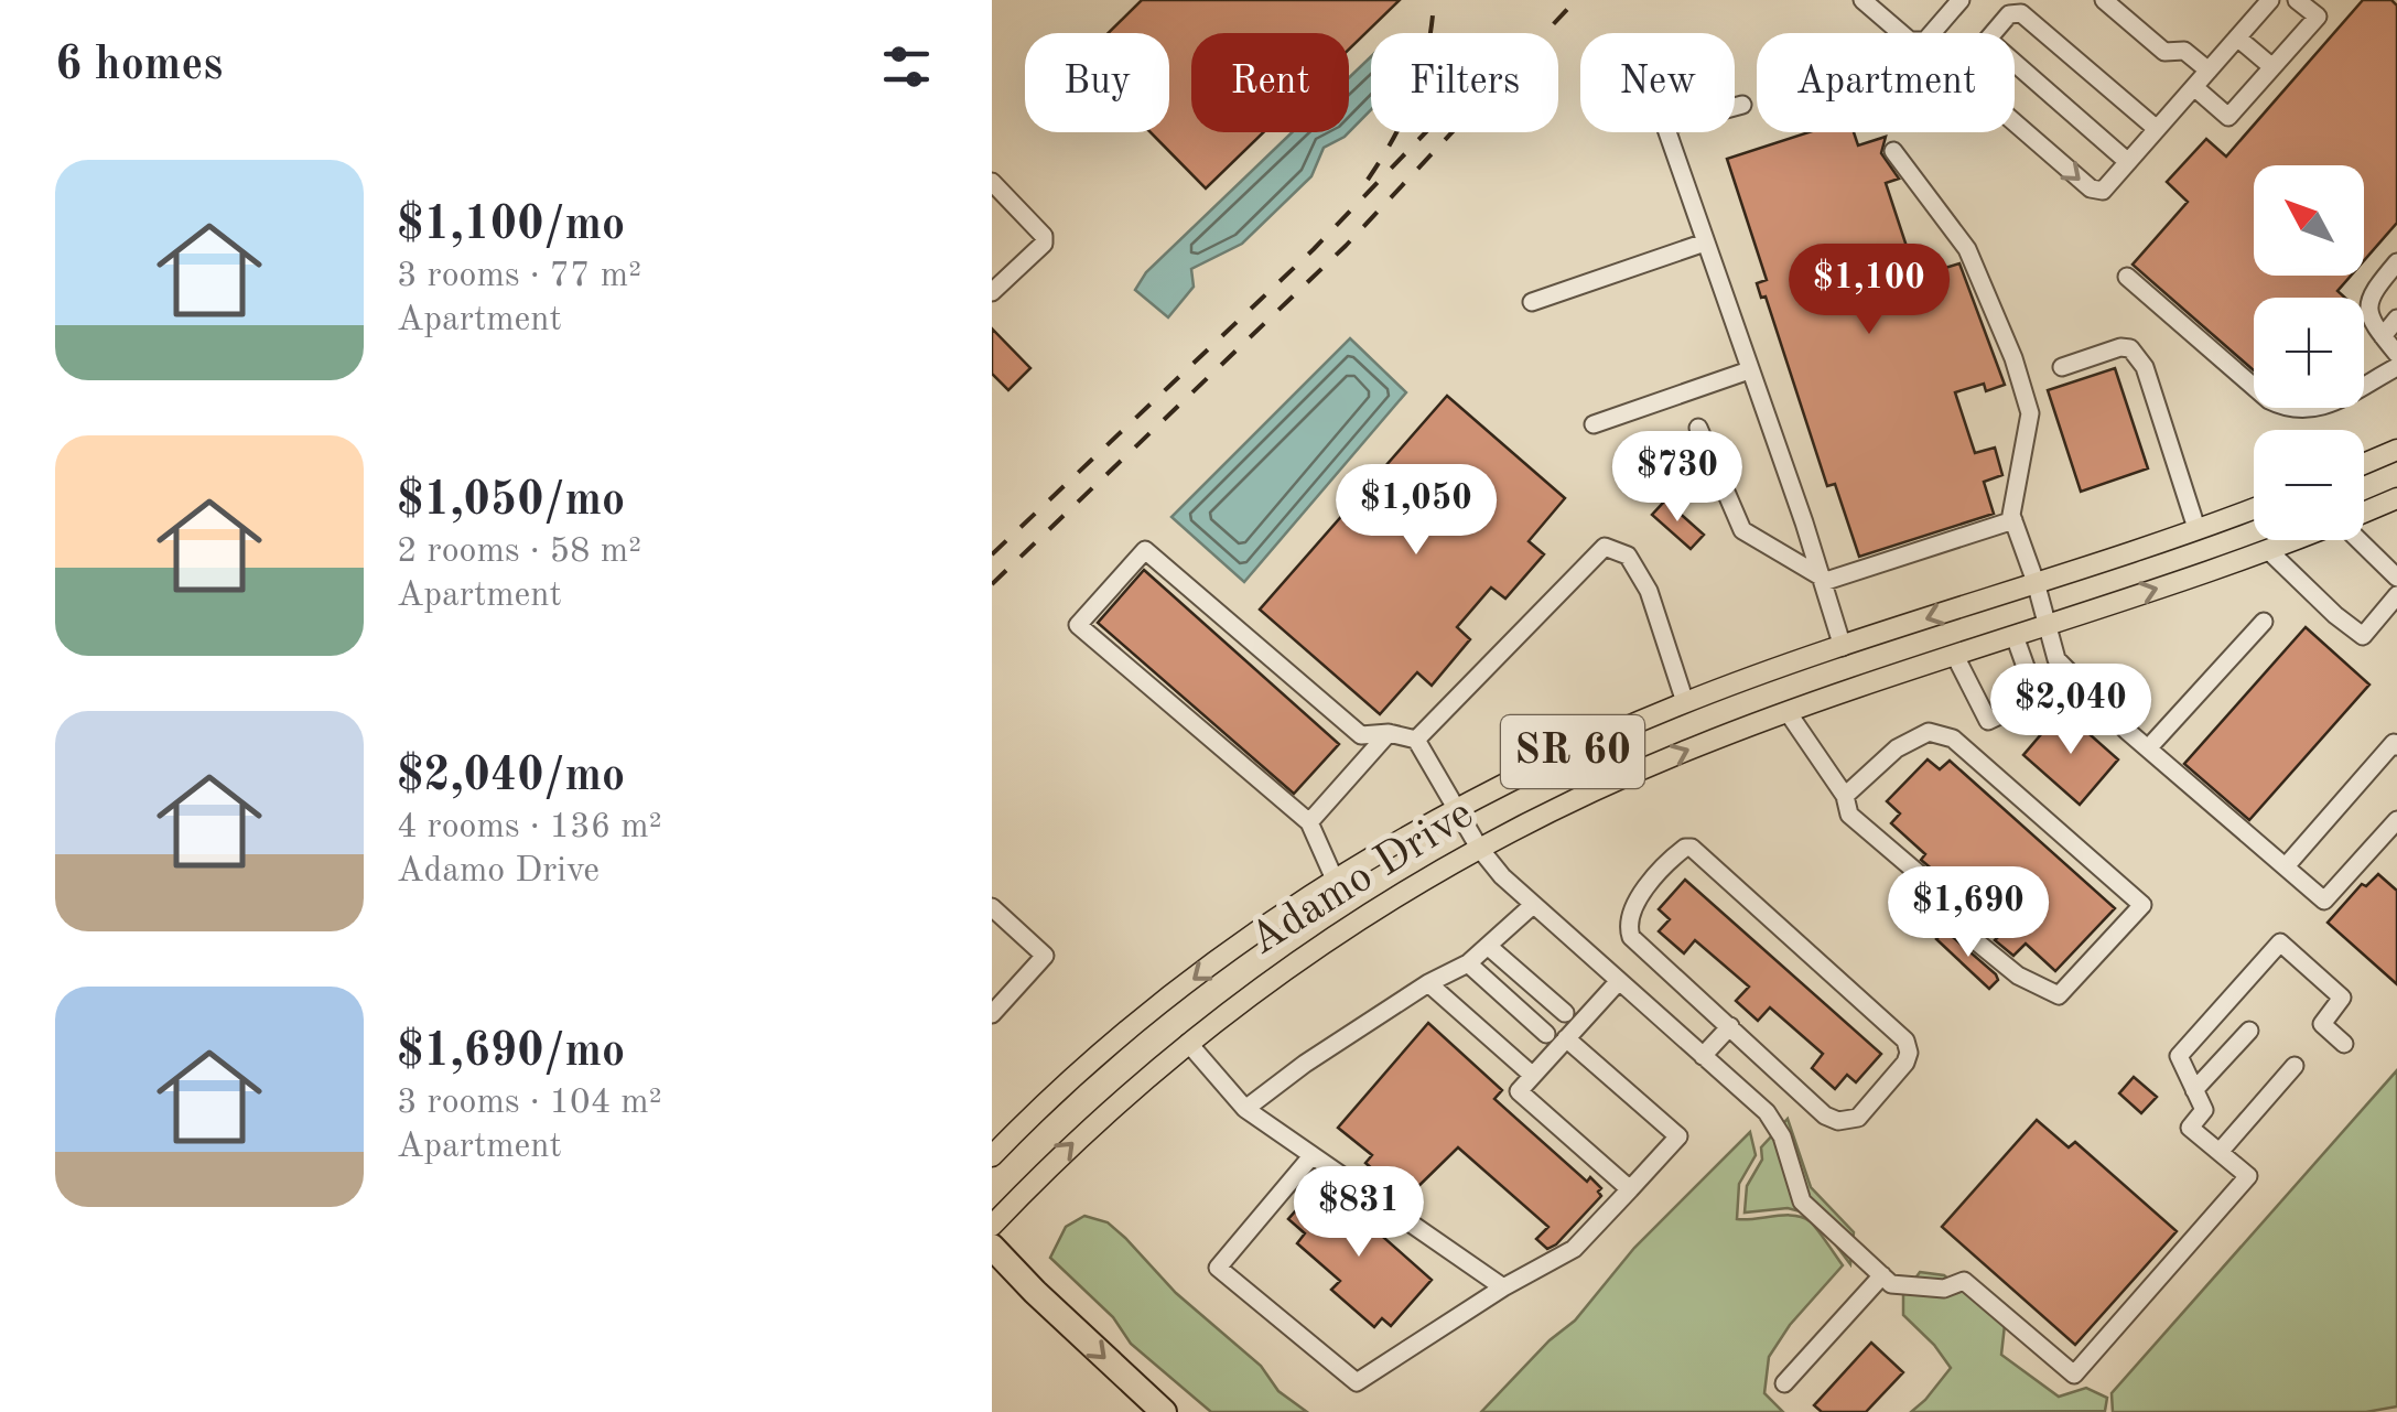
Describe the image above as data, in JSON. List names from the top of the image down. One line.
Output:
{"streets":{"main road":["SR 60","Adamo Drive"]},"north":"top left","page":{"heading":"6 homes","chip":["Buy","Rent","Filters","New","Apartment"],"list":[{"name":"$1,100/mo","note":"3 rooms · 77 m² · Apartment"},{"name":"$1,050/mo","note":"2 rooms · 58 m² · Apartment"},{"name":"$2,040/mo","note":"4 rooms · 136 m² · Adamo Drive"},{"name":"$1,690/mo","note":"3 rooms · 104 m² · Apartment"}],"map_buttons":["+","−"],"price":["$1,100","$730","$1,050","$2,040","$1,690","$831"]}}
